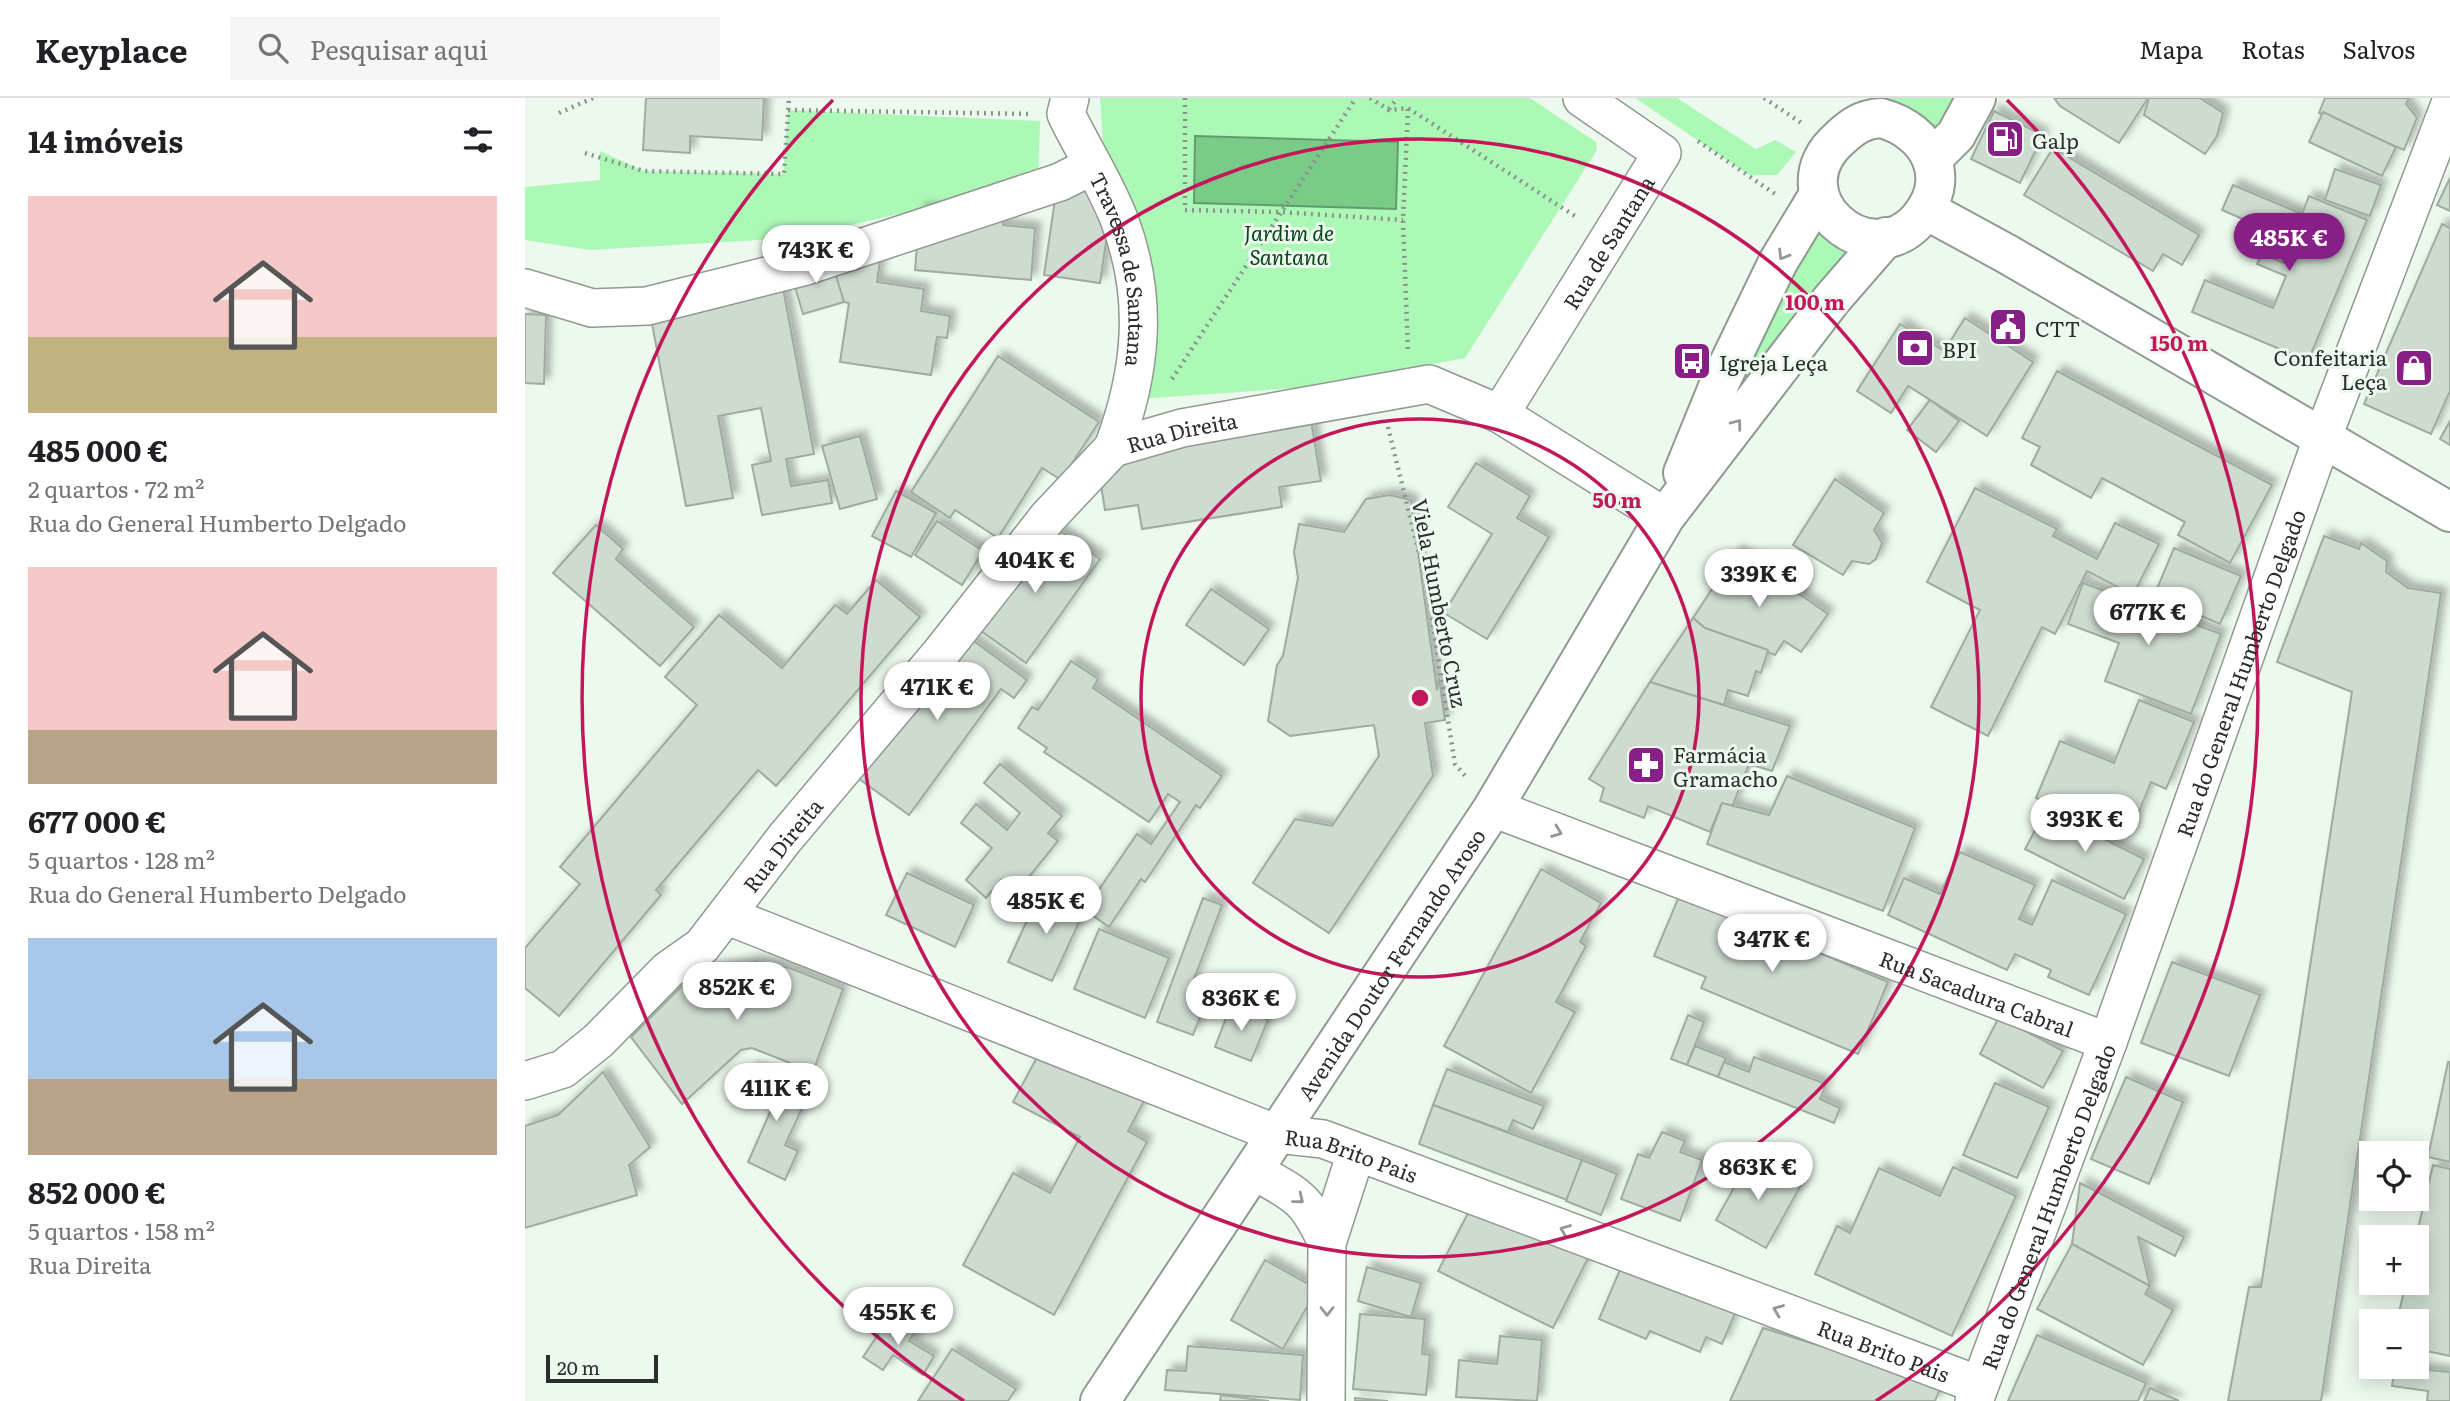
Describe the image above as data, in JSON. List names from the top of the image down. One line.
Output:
{"streets":{"main road":["Avenida Doutor Fernando Aroso"],"street":["Rua de Santana","Travessa de Santana","Rua Direita","Rua do General Humberto Delgado","Rua Sacadura Cabral","Rua Brito Pais"],"path":["Viela Humberto Cruz"]},"crossings":[["Rua de Santana","Rua Direita"],["Travessa de Santana","Rua Direita"],["Rua Direita","Viela Humberto Cruz"],["Rua Direita","Avenida Doutor Fernando Aroso"],["Rua Direita","Rua Brito Pais"],["Viela Humberto Cruz","Avenida Doutor Fernando Aroso"],["Viela Humberto Cruz","Rua Sacadura Cabral"],["Rua do General Humberto Delgado","Rua Sacadura Cabral"],["Rua do General Humberto Delgado","Rua Brito Pais"],["Avenida Doutor Fernando Aroso","Rua Sacadura Cabral"],["Avenida Doutor Fernando Aroso","Rua Brito Pais"]],"one_way":["Rua Sacadura Cabral","Rua Brito Pais"],"parks":["Jardim de Santana"],"places":{"fuel station":["Galp"],"public building":["CTT"],"bank":["BPI"],"bus stop":["Igreja Leça"],"shop":["Confeitaria Leça"],"pharmacy":["Farmácia Gramacho"]},"scale_bar":"20 m","page":{"header":"Keyplace","search":"Pesquisar aqui","nav":["Mapa","Rotas","Salvos"],"heading":"14 imóveis","list":[{"name":"485 000 €","note":"2 quartos · 72 m² · Rua do General Humberto Delgado"},{"name":"677 000 €","note":"5 quartos · 128 m² · Rua do General Humberto Delgado"},{"name":"852 000 €","note":"5 quartos · 158 m² · Rua Direita"}],"price":["485K €","743K €","404K €","339K €","677K €","471K €","393K €","485K €","347K €","852K €","836K €","411K €","863K €","455K €"],"map_buttons":["+","−"],"scale":"20 m"},"rings":["100 m","150 m","50 m"]}
